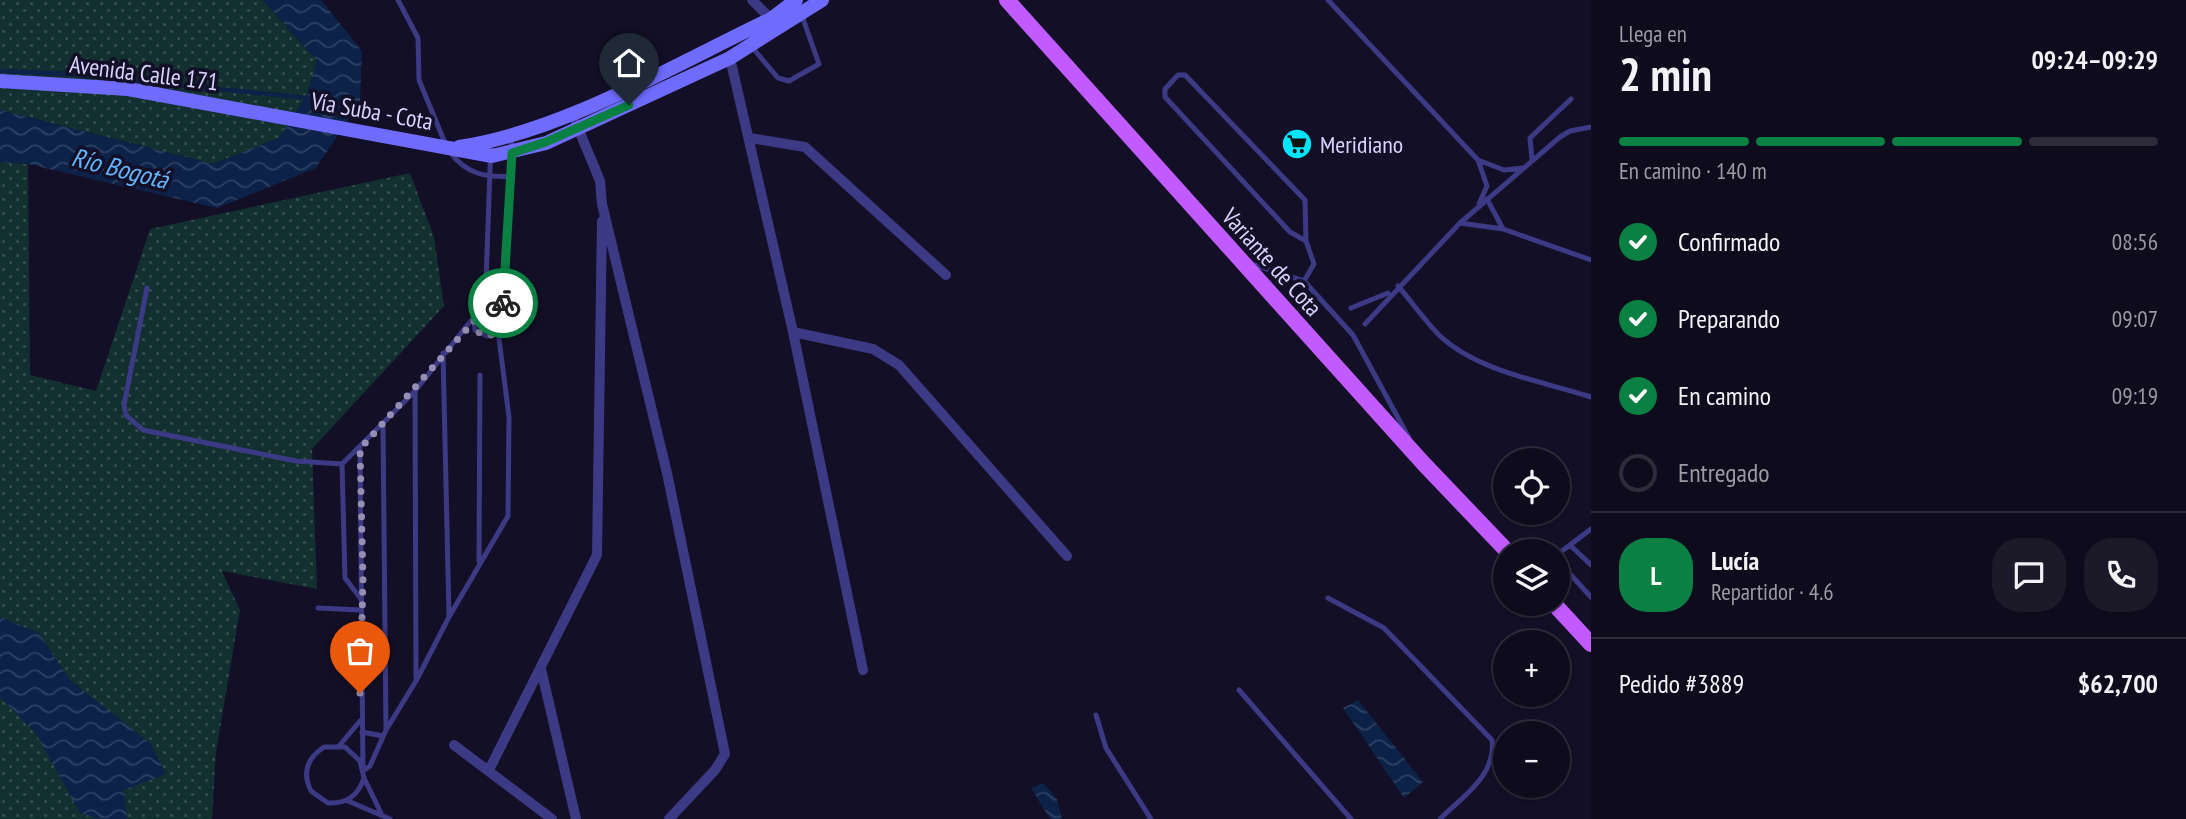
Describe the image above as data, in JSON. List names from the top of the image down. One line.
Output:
{"streets":{"main road":["Avenida Calle 171","Vía Suba - Cota","Variante de Cota"]},"crossings":[["Avenida Calle 171","Vía Suba - Cota"]],"water":["Río Bogotá"],"places":{"supermarket":["Meridiano"]},"page":{"heading":["2 min","Llega en","09:24–09:29"],"panel":["Lucía","Repartidor · 4.6","Pedido #3889","$62,700"],"bar":"En camino · 140 m","list":[["Confirmado","08:56"],["Preparando","09:07"],["En camino","09:19"],"Entregado"],"map_buttons":["+","−"],"round":"L"}}
